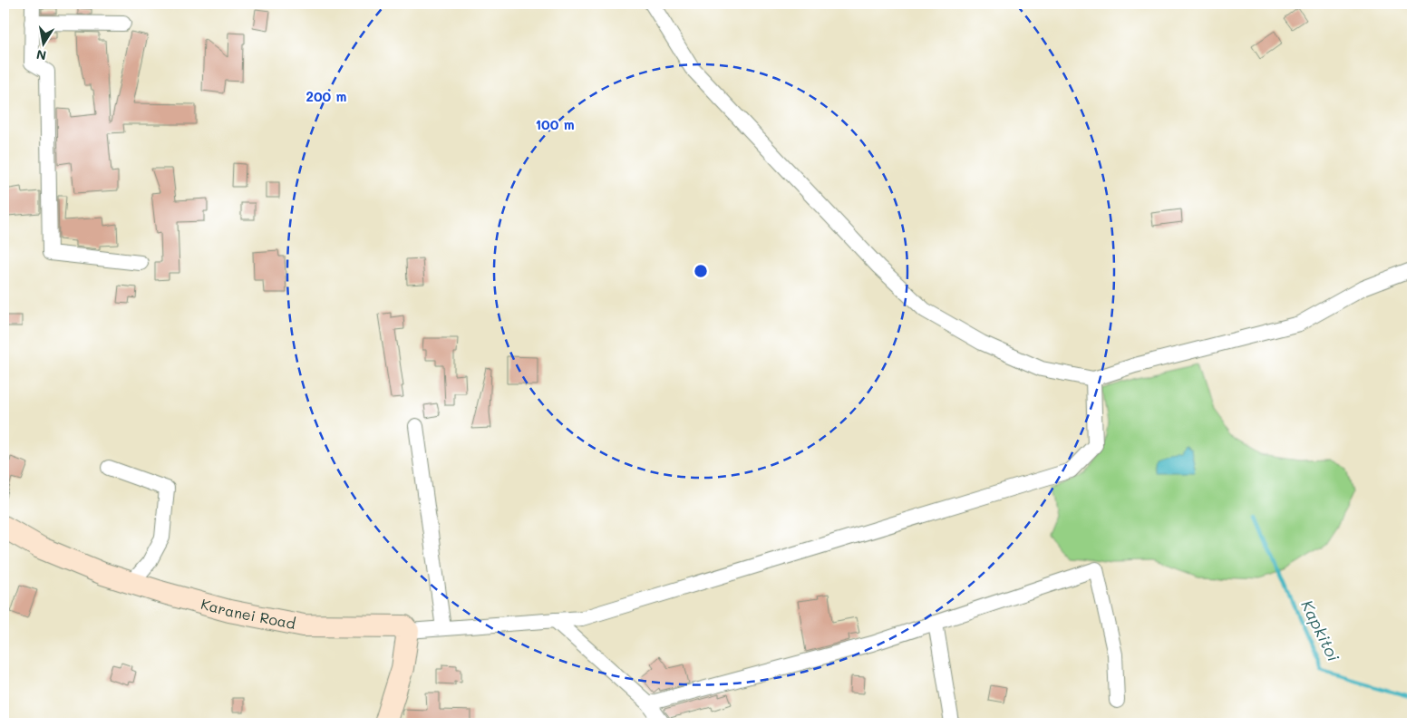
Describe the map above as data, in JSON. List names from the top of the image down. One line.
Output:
{"streets":{"street":["Karanei Road"]},"water":["Kapkitoi"],"north":"bottom","rings":["200 m","100 m"]}
